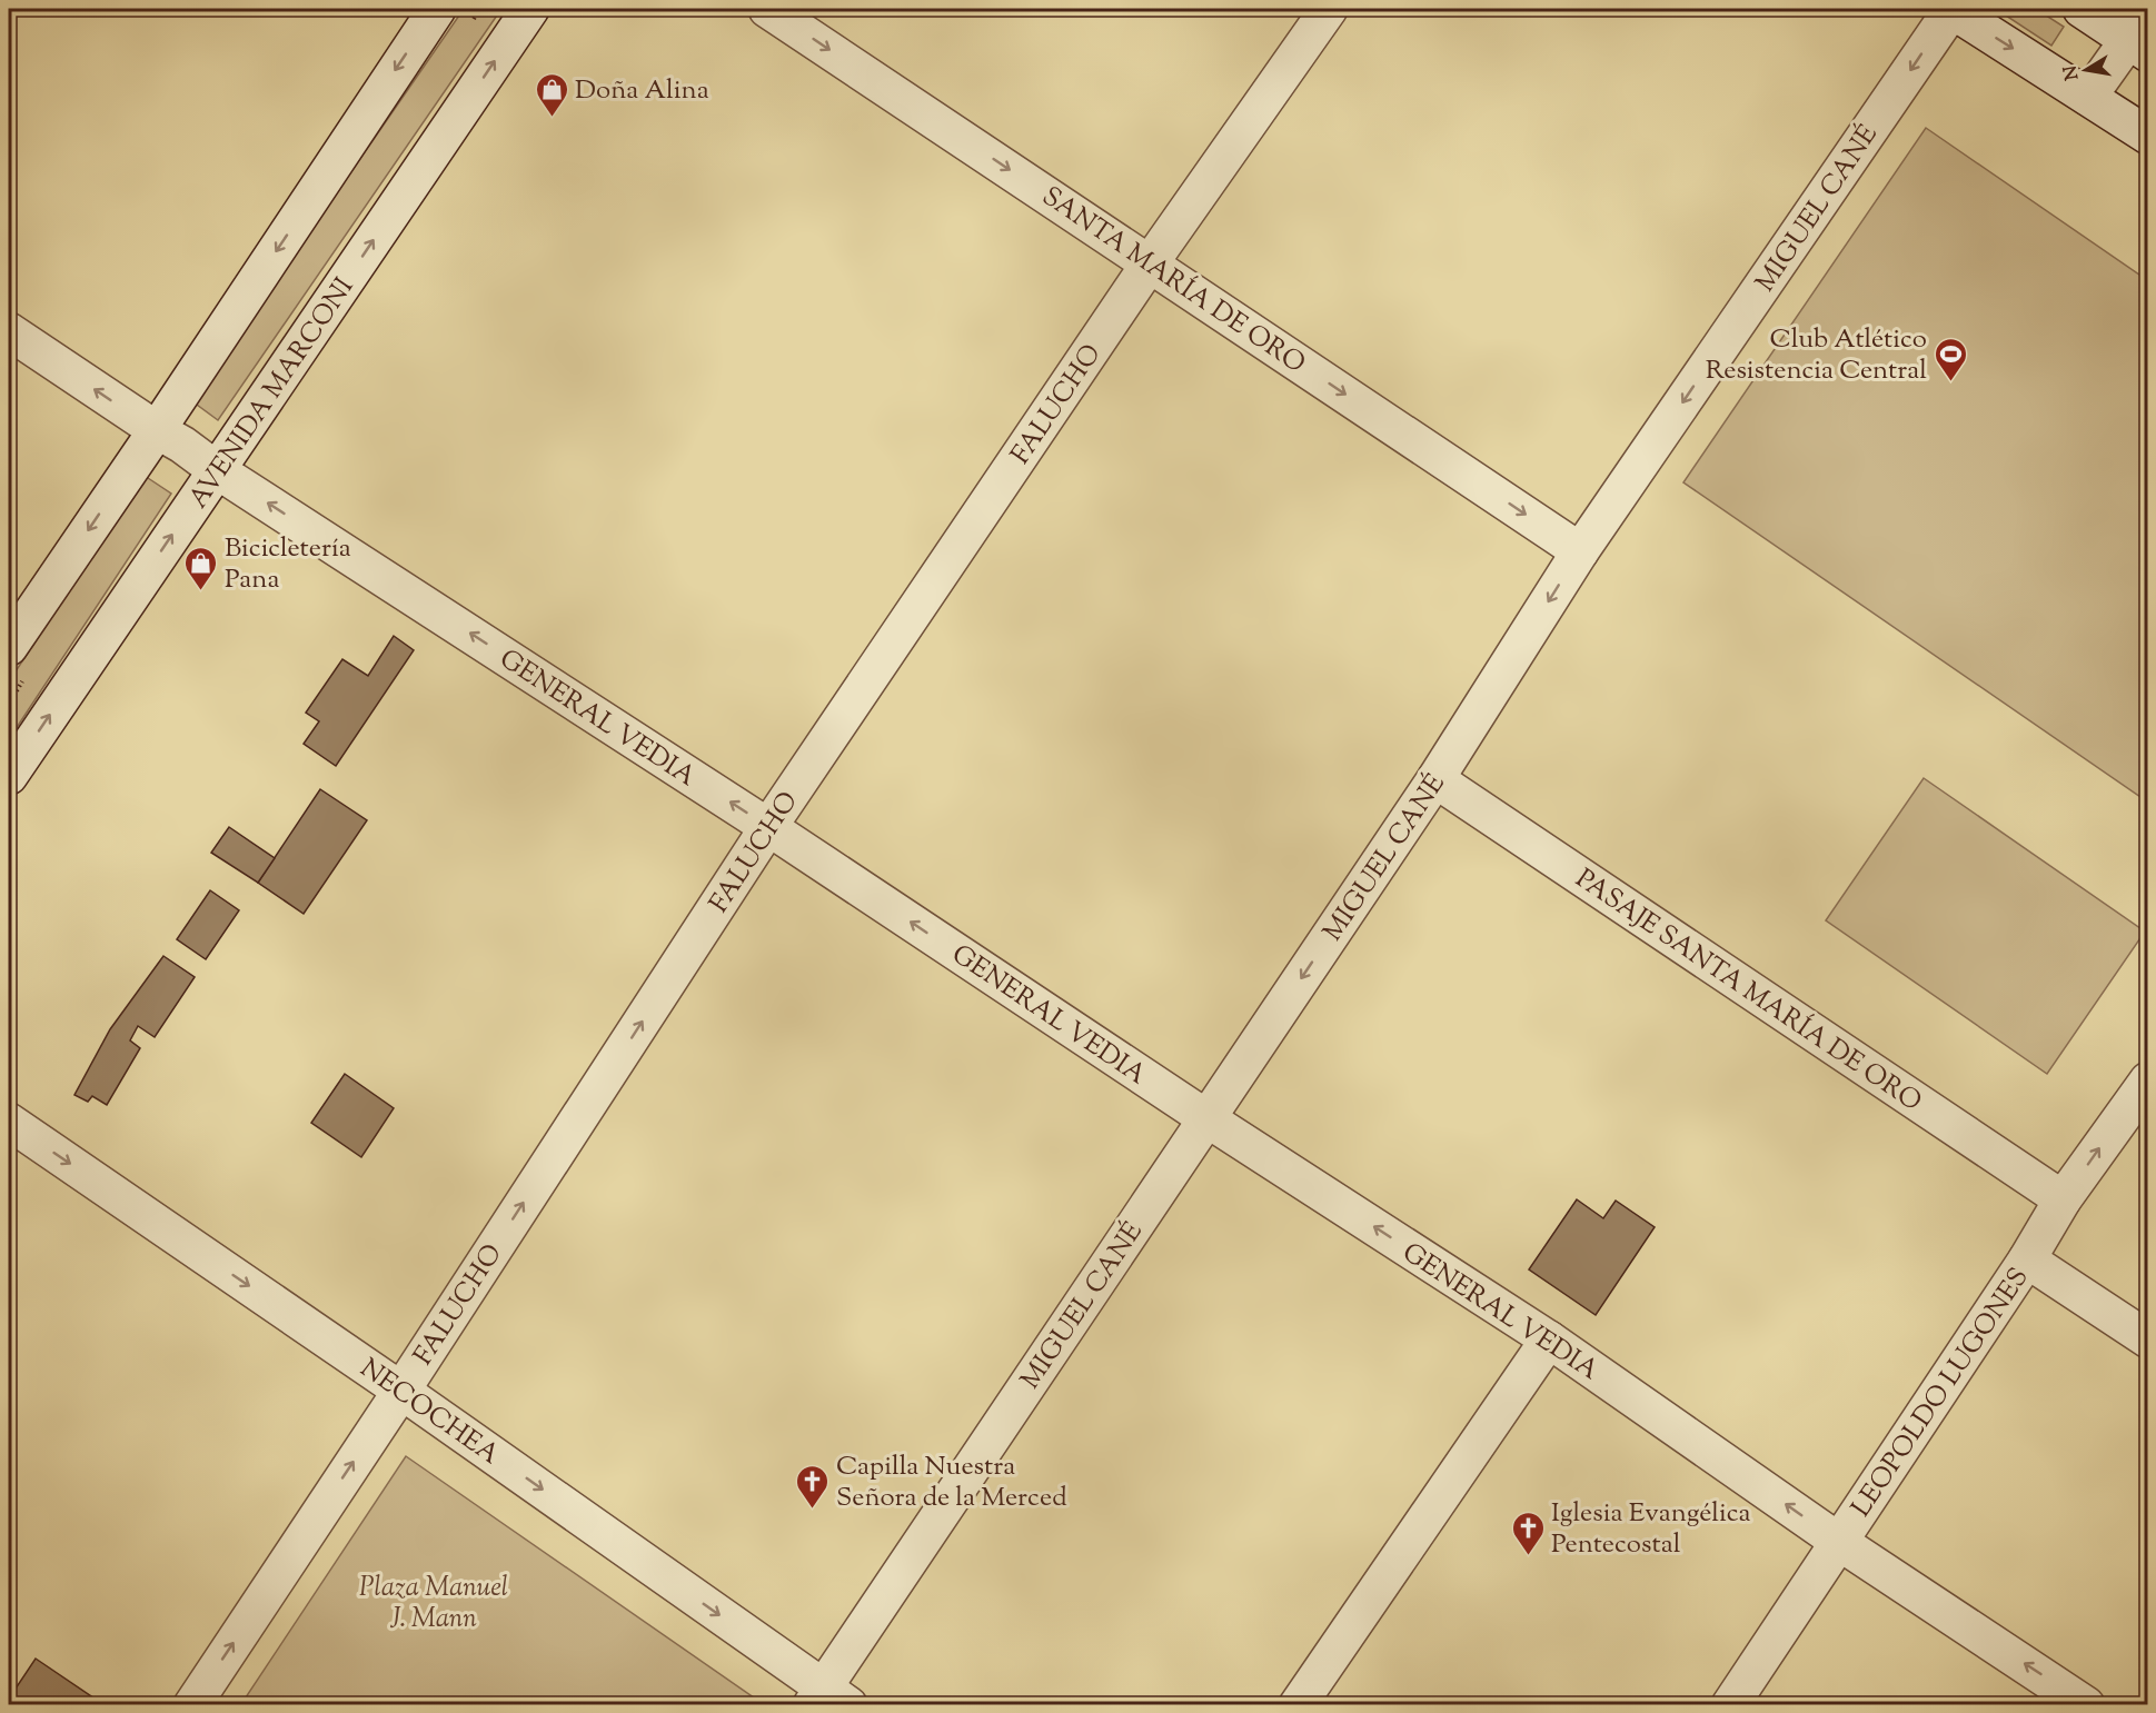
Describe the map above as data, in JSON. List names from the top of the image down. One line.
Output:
{"streets":{"street":["MIGUEL CANÉ","SANTA MARÍA DE ORO","AVENIDA MARCONI","FALUCHO","GENERAL VEDIA","PASAJE SANTA MARÍA DE ORO","LEOPOLDO LUGONES","NECOCHEA"]},"crossings":[["MIGUEL CANÉ","SANTA MARÍA DE ORO"],["MIGUEL CANÉ","GENERAL VEDIA"],["MIGUEL CANÉ","PASAJE SANTA MARÍA DE ORO"],["MIGUEL CANÉ","NECOCHEA"],["SANTA MARÍA DE ORO","FALUCHO"],["AVENIDA MARCONI","GENERAL VEDIA"],["FALUCHO","GENERAL VEDIA"],["FALUCHO","NECOCHEA"],["GENERAL VEDIA","LEOPOLDO LUGONES"],["PASAJE SANTA MARÍA DE ORO","LEOPOLDO LUGONES"]],"one_way":["MIGUEL CANÉ","SANTA MARÍA DE ORO","FALUCHO","GENERAL VEDIA","NECOCHEA"],"parks":["Plaza Manuel J. Mann"],"places":{"shop":["Doña Alina","Bicicletería Pana"],"sports":["Club Atlético Resistencia Central"],"church":["Capilla Nuestra Señora de la Merced","Iglesia Evangélica Pentecostal"]},"north":"left"}
